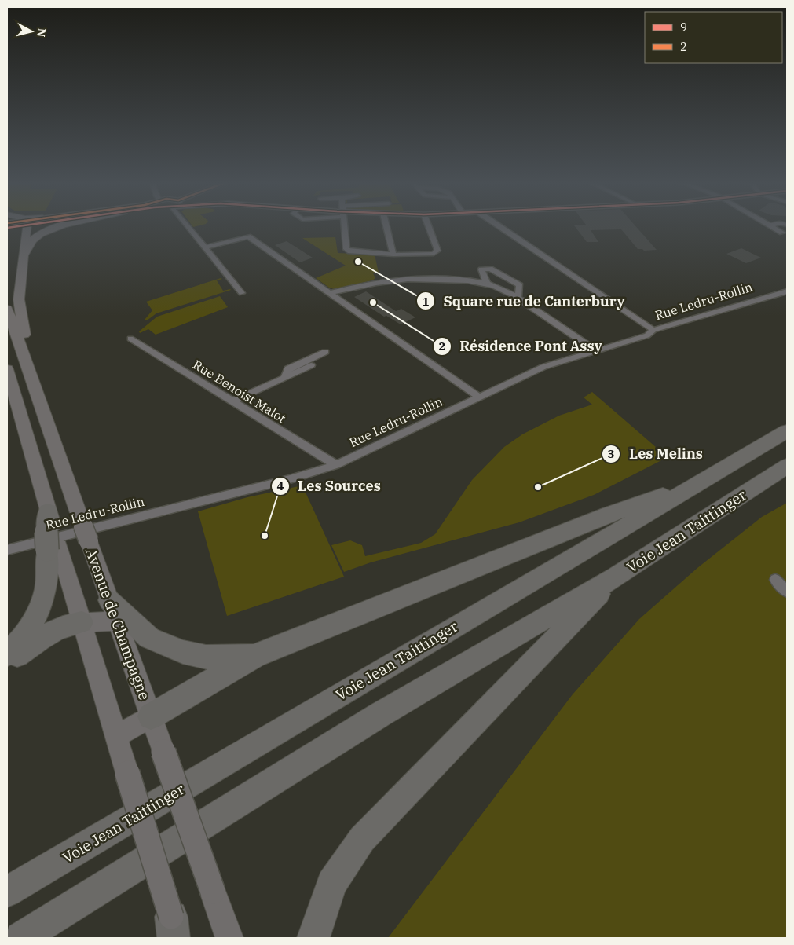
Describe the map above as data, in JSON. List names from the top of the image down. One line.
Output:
{"streets":{"highway":["Voie Jean Taittinger"],"main road":["Avenue de Champagne"],"street":["Rue Ledru-Rollin","Rue Benoist Malot"]},"crossings":[["Rue Ledru-Rollin","Rue Benoist Malot"]],"places":["Square rue de Canterbury","Résidence Pont Assy","Les Melins","Les Sources"],"lines":["transit line 9"],"legend":["9","2"],"north":"right"}
